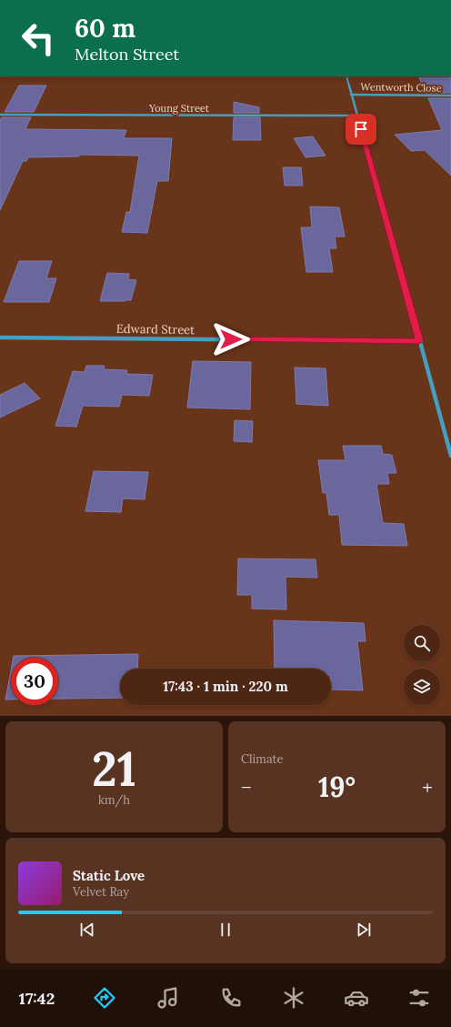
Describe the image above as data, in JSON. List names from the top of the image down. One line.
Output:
{"streets":{"street":["Wentworth Close","Young Street","Edward Street"]},"page":{"turn":["60 m","Melton Street"],"limit":"30","trip":"17:43 · 1 min · 220 m","tile":[["21","km/h"],"Climate"],"heat":["−","19°","+"],"song":["Static Love","Velvet Ray"],"tabs":"17:42"}}
